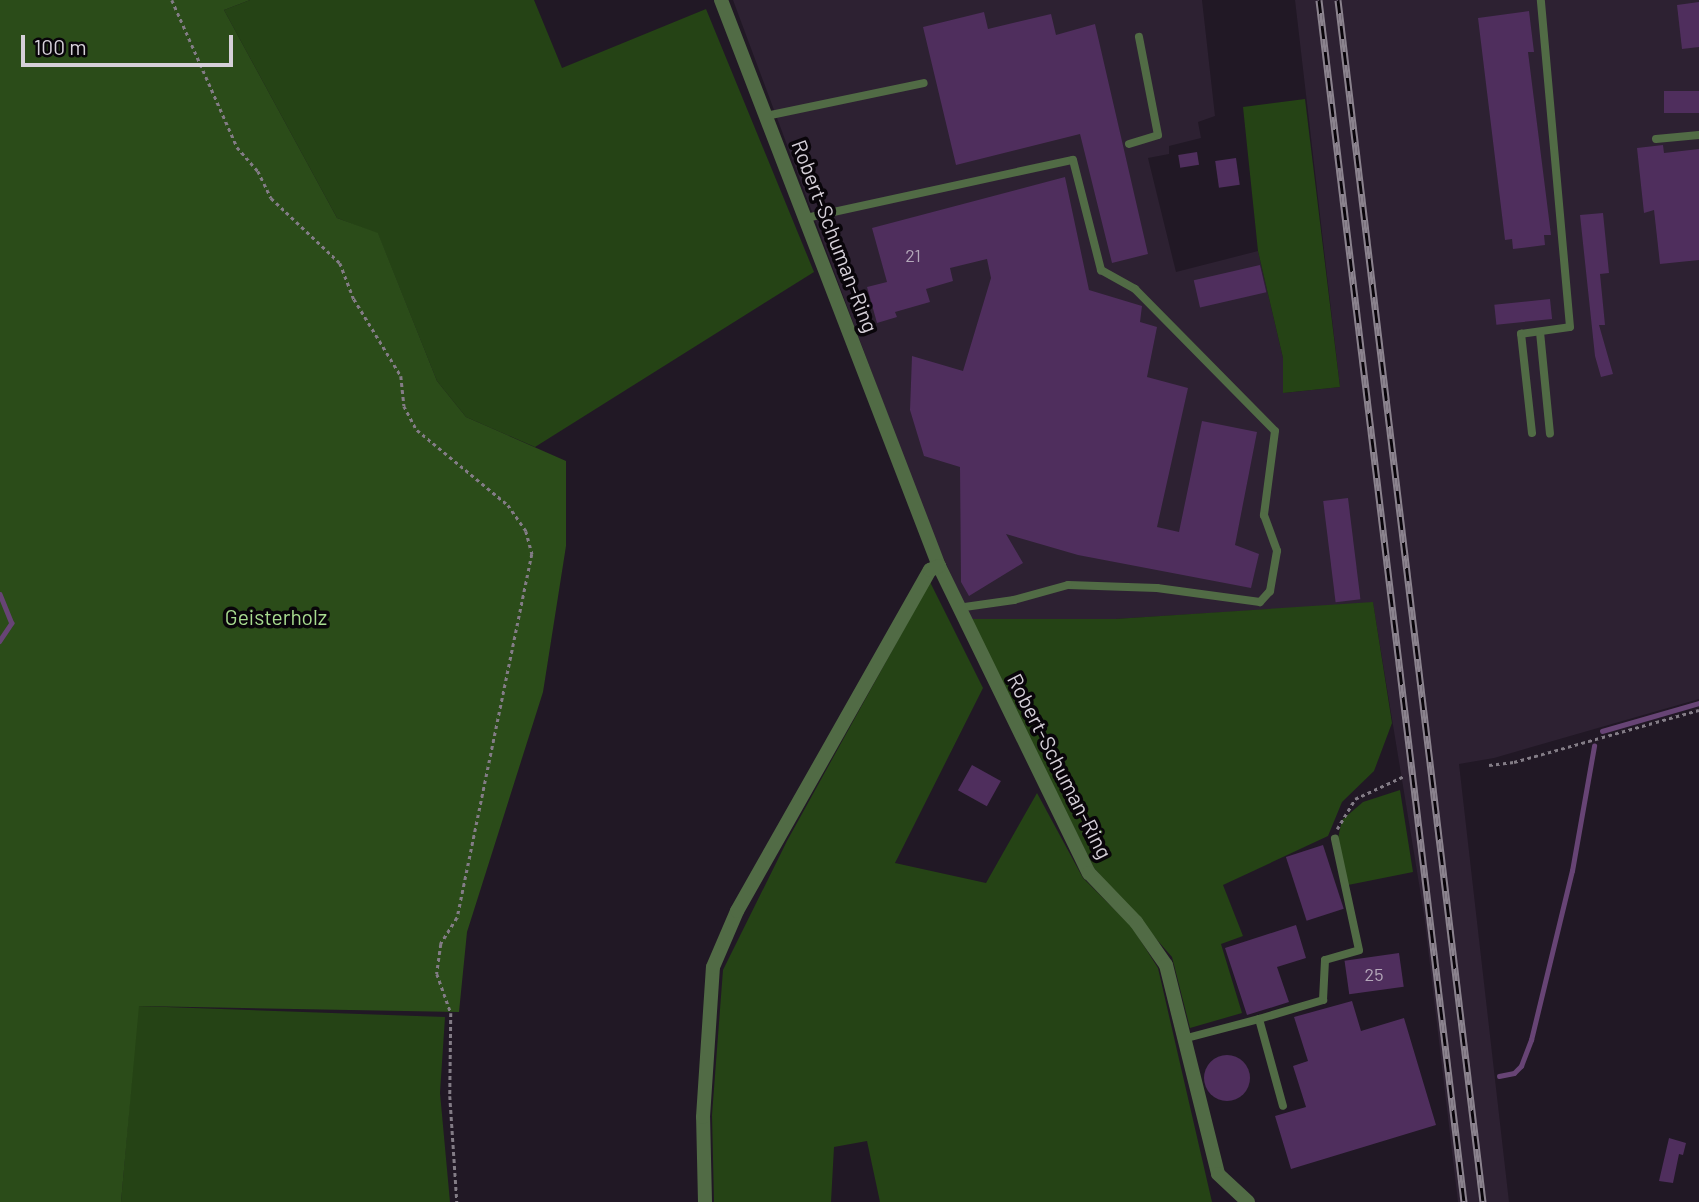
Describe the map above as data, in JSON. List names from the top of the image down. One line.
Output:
{"streets":{"street":["Robert-Schuman-Ring"]},"parks":["Geisterholz"],"house_numbers":["21","25"],"scale_bar":"100 m"}
